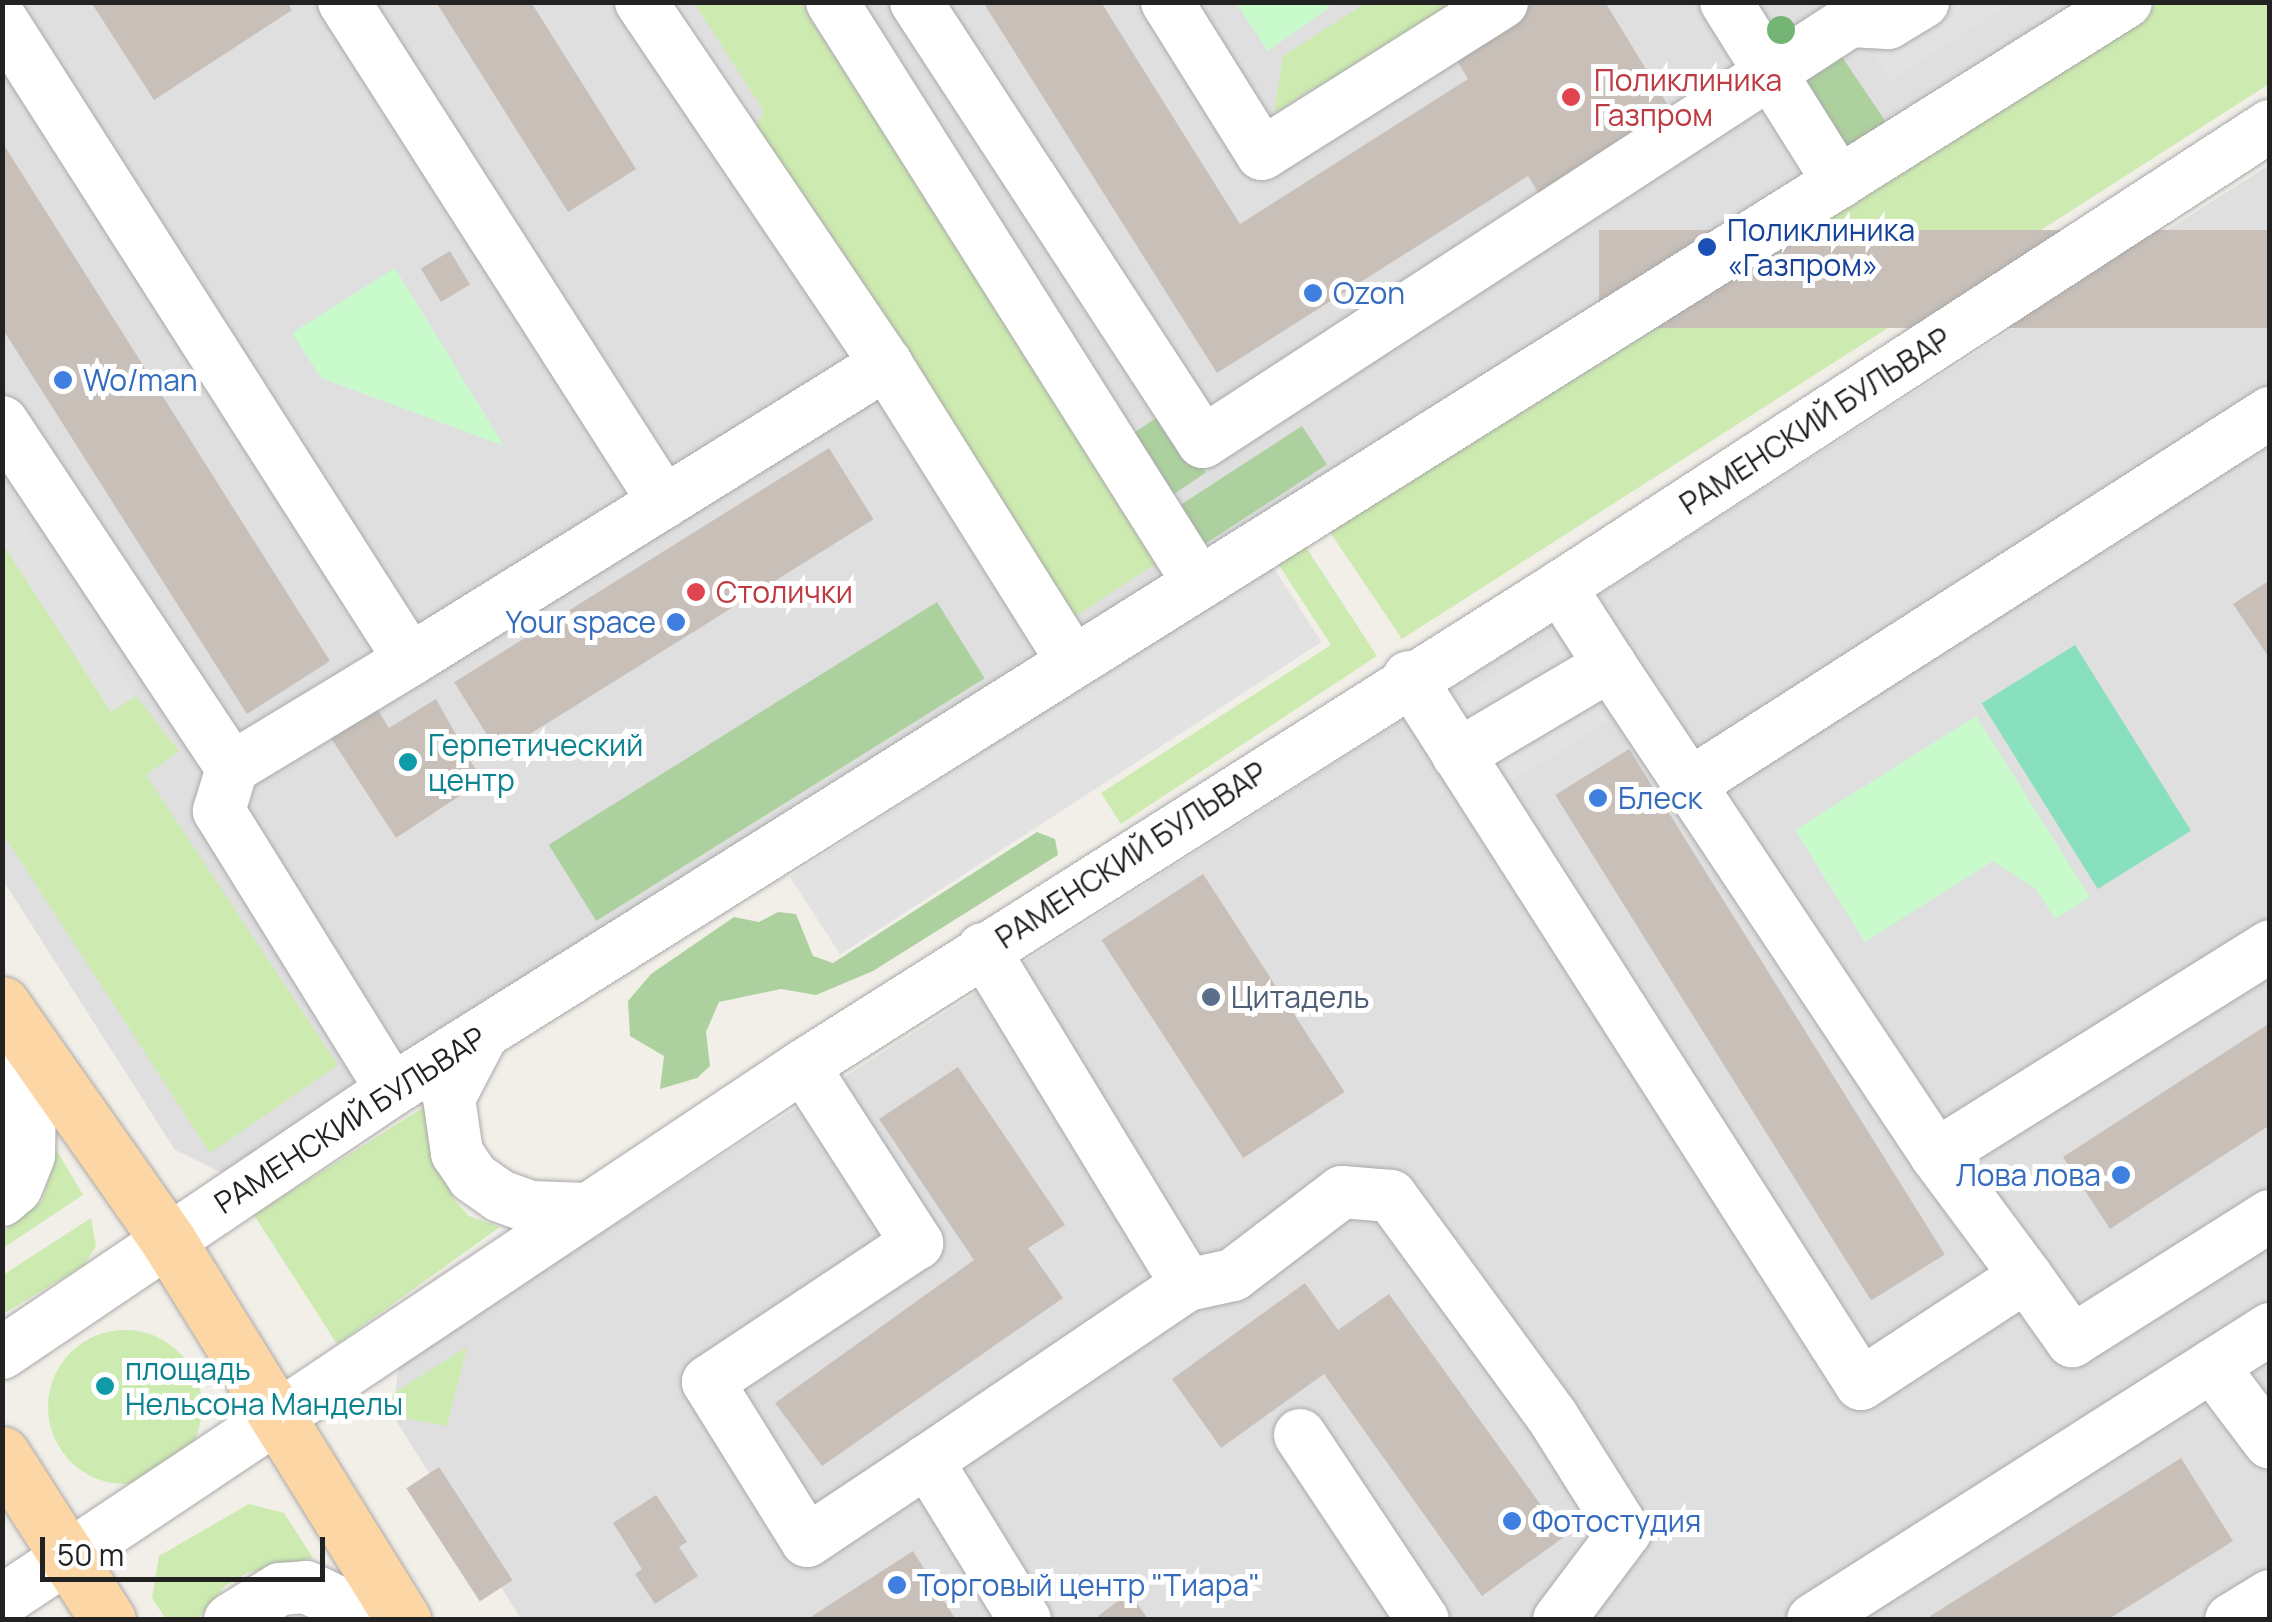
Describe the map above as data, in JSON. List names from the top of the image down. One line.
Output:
{"streets":{"street":["РАМЕНСКИЙ БУЛЬВАР"]},"places":["Поликлиника Газпром","Поликлиника «Газпром»","Ozon","Wo/man","Столички","Your space","Герпетический центр","Блеск","Цитадель","Лова лова","площадь Нельсона Манделы","Фотостудия","Торговый центр \"Тиара\""],"scale_bar":"50 m"}
